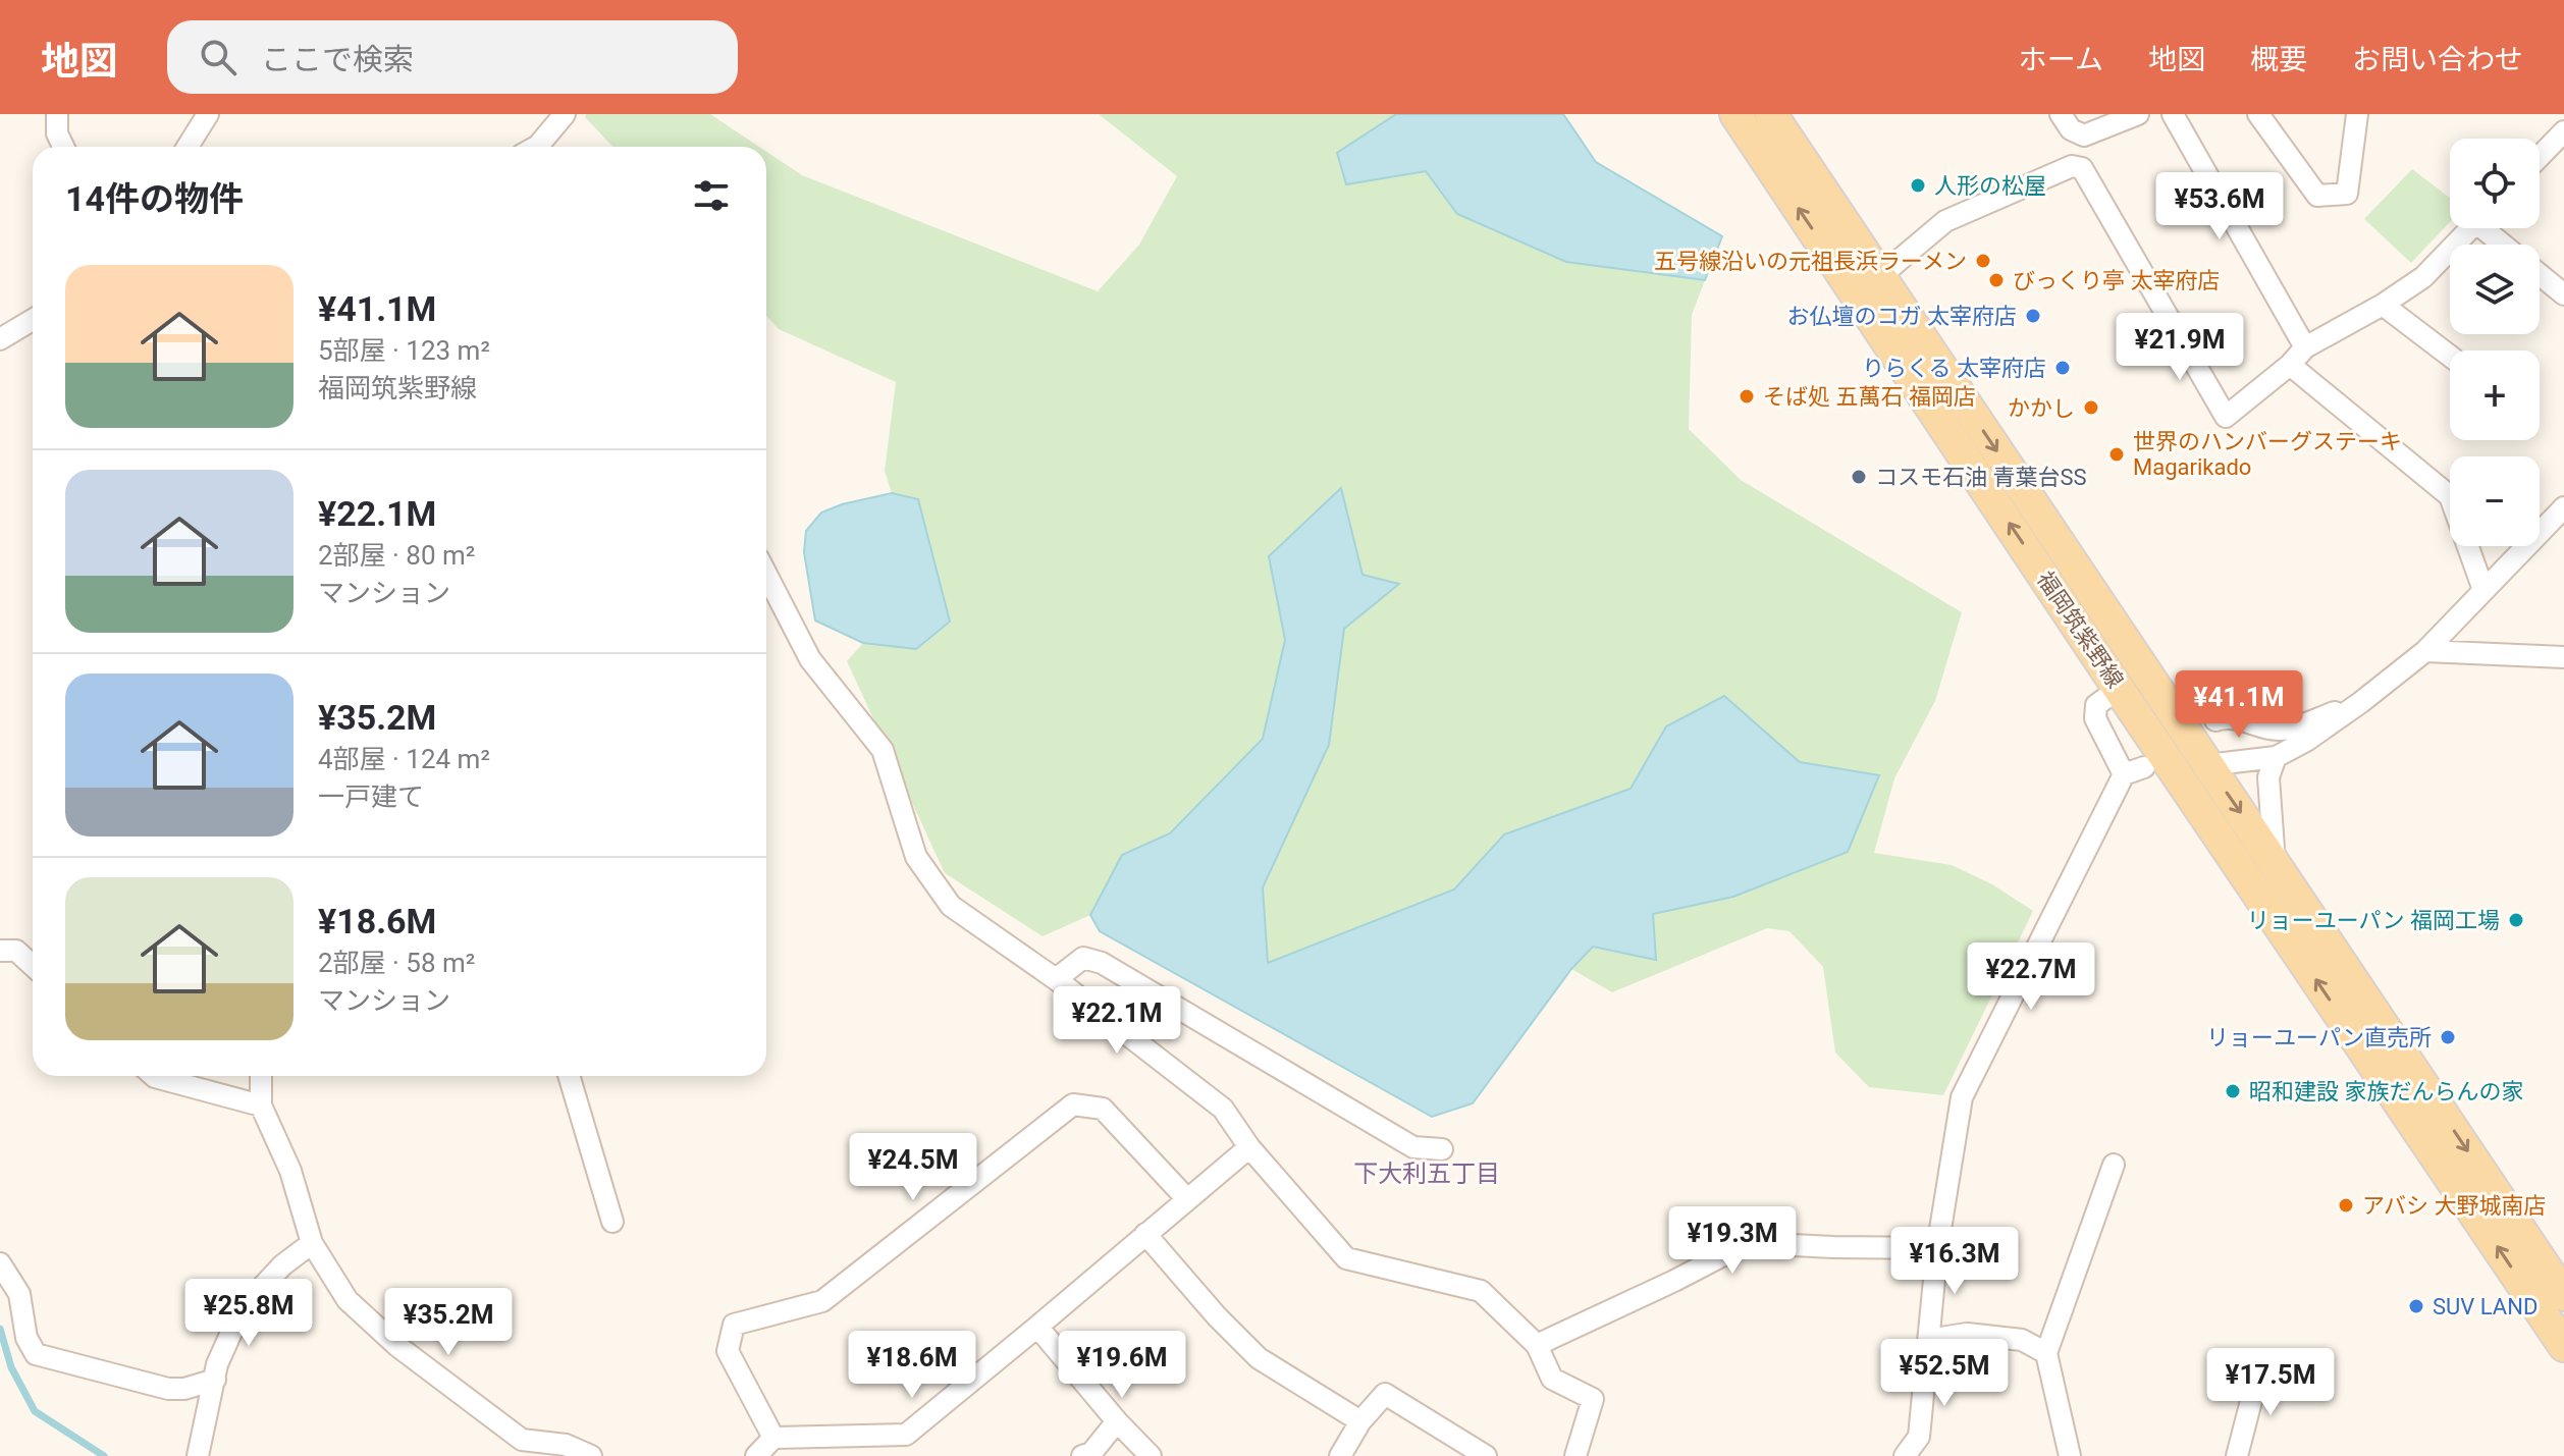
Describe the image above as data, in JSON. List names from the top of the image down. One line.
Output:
{"streets":{"main road":["福岡筑紫野線"]},"districts":["下大利五丁目"],"places":["人形の松屋","五号線沿いの元祖長浜ラーメン","びっくり亭 太宰府店","お仏壇のコガ 太宰府店","りらくる 太宰府店","そば処 五萬石 福岡店","かかし","世界のハンバーグステーキ Magarikado","コスモ石油 青葉台SS","リョーユーパン 福岡工場","リョーユーパン直売所","昭和建設 家族だんらんの家","アバシ 大野城南店","SUV LAND"],"page":{"header":"地図","search":"ここで検索","nav":["ホーム","地図","概要","お問い合わせ"],"map_buttons":["+","−"],"heading":"14件の物件","price":["¥53.6M","¥21.9M","¥41.1M","¥22.7M","¥22.1M","¥24.5M","¥19.3M","¥16.3M","¥25.8M","¥35.2M","¥18.6M","¥19.6M","¥52.5M","¥17.5M"],"list":[{"name":"¥41.1M","note":"5部屋 · 123 m² · 福岡筑紫野線"},{"name":"¥22.1M","note":"2部屋 · 80 m² · マンション"},{"name":"¥35.2M","note":"4部屋 · 124 m² · 一戸建て"},{"name":"¥18.6M","note":"2部屋 · 58 m² · マンション"}]}}
